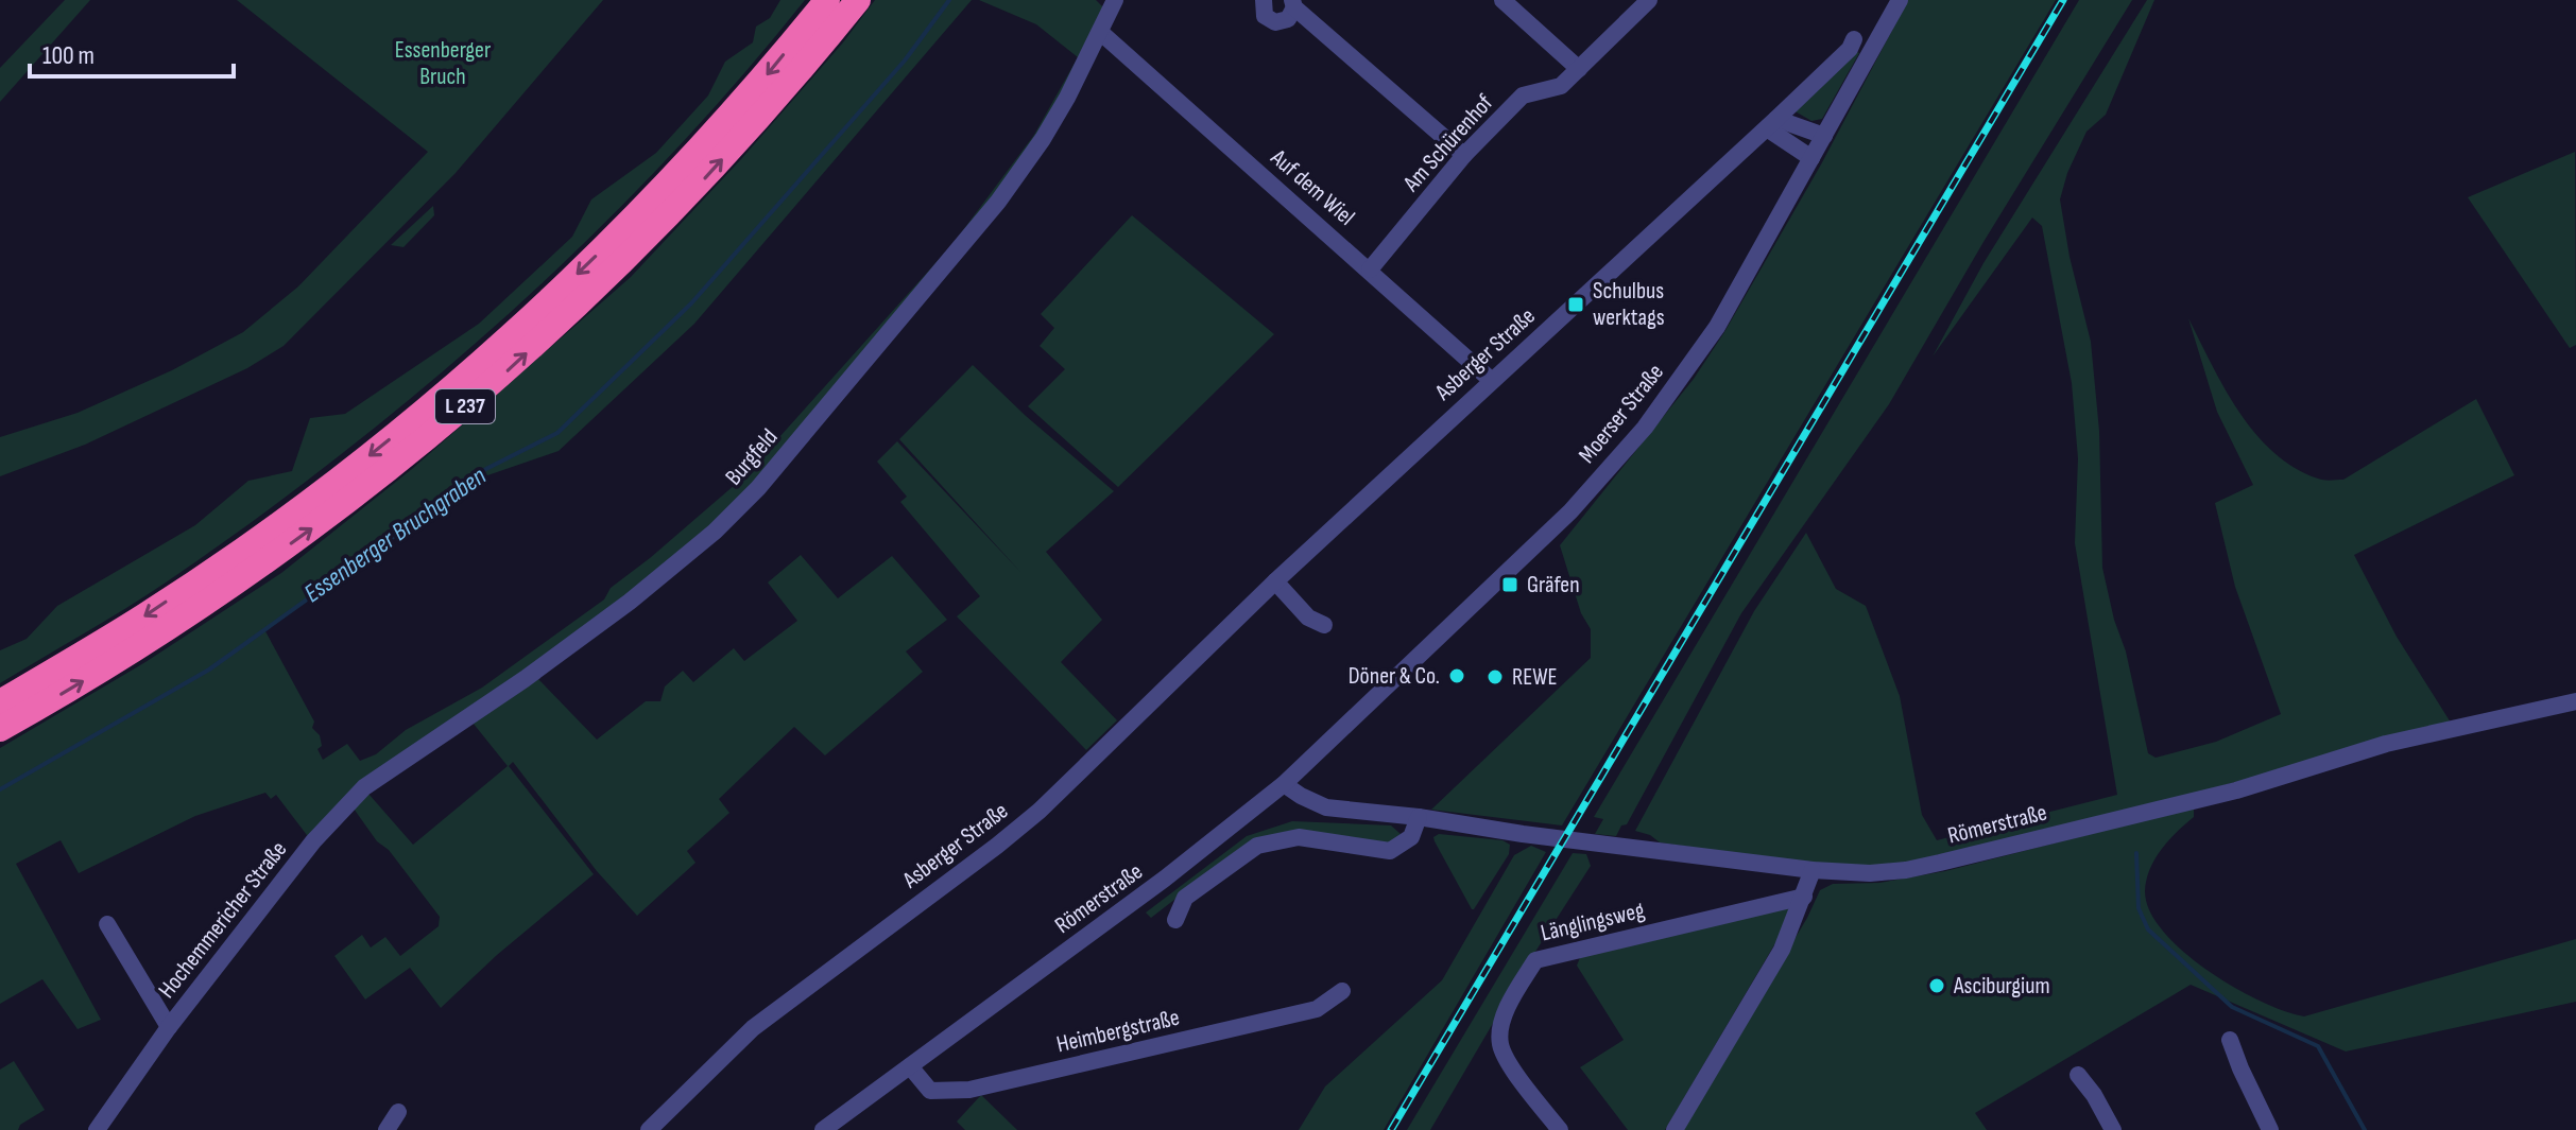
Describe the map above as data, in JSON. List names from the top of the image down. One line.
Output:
{"streets":{"highway":["L 237"],"street":["Am Schürenhof","Auf dem Wiel","Asberger Straße","Moerser Straße","Burgfeld","Römerstraße","Hochemmericher Straße","Länglingsweg","Heimbergstraße"]},"crossings":[["Am Schürenhof","Auf dem Wiel"],["Auf dem Wiel","Asberger Straße"],["Auf dem Wiel","Burgfeld"],["Moerser Straße","Römerstraße"],["Burgfeld","Hochemmericher Straße"],["Römerstraße","Heimbergstraße"]],"water":["Essenberger Bruchgraben"],"parks":["Essenberger Bruch"],"places":{"transit":["Schulbus werktags","Gräfen"],"other":["Döner & Co.","REWE","Asciburgium"]},"scale_bar":"100 m"}
